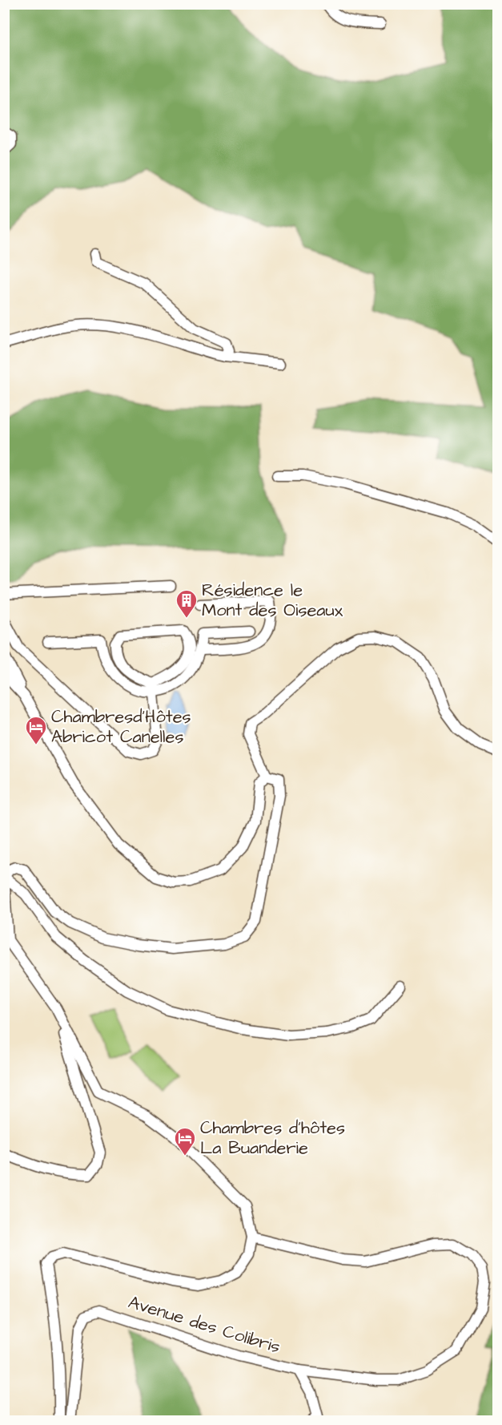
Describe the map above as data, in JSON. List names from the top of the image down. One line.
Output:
{"streets":{"street":["Avenue des Colibris"]},"places":{"building":["Résidence le Mont des Oiseaux"],"hotel":["Chambresd'Hôtes Abricot Canelles","Chambres d'hôtes La Buanderie"]}}
